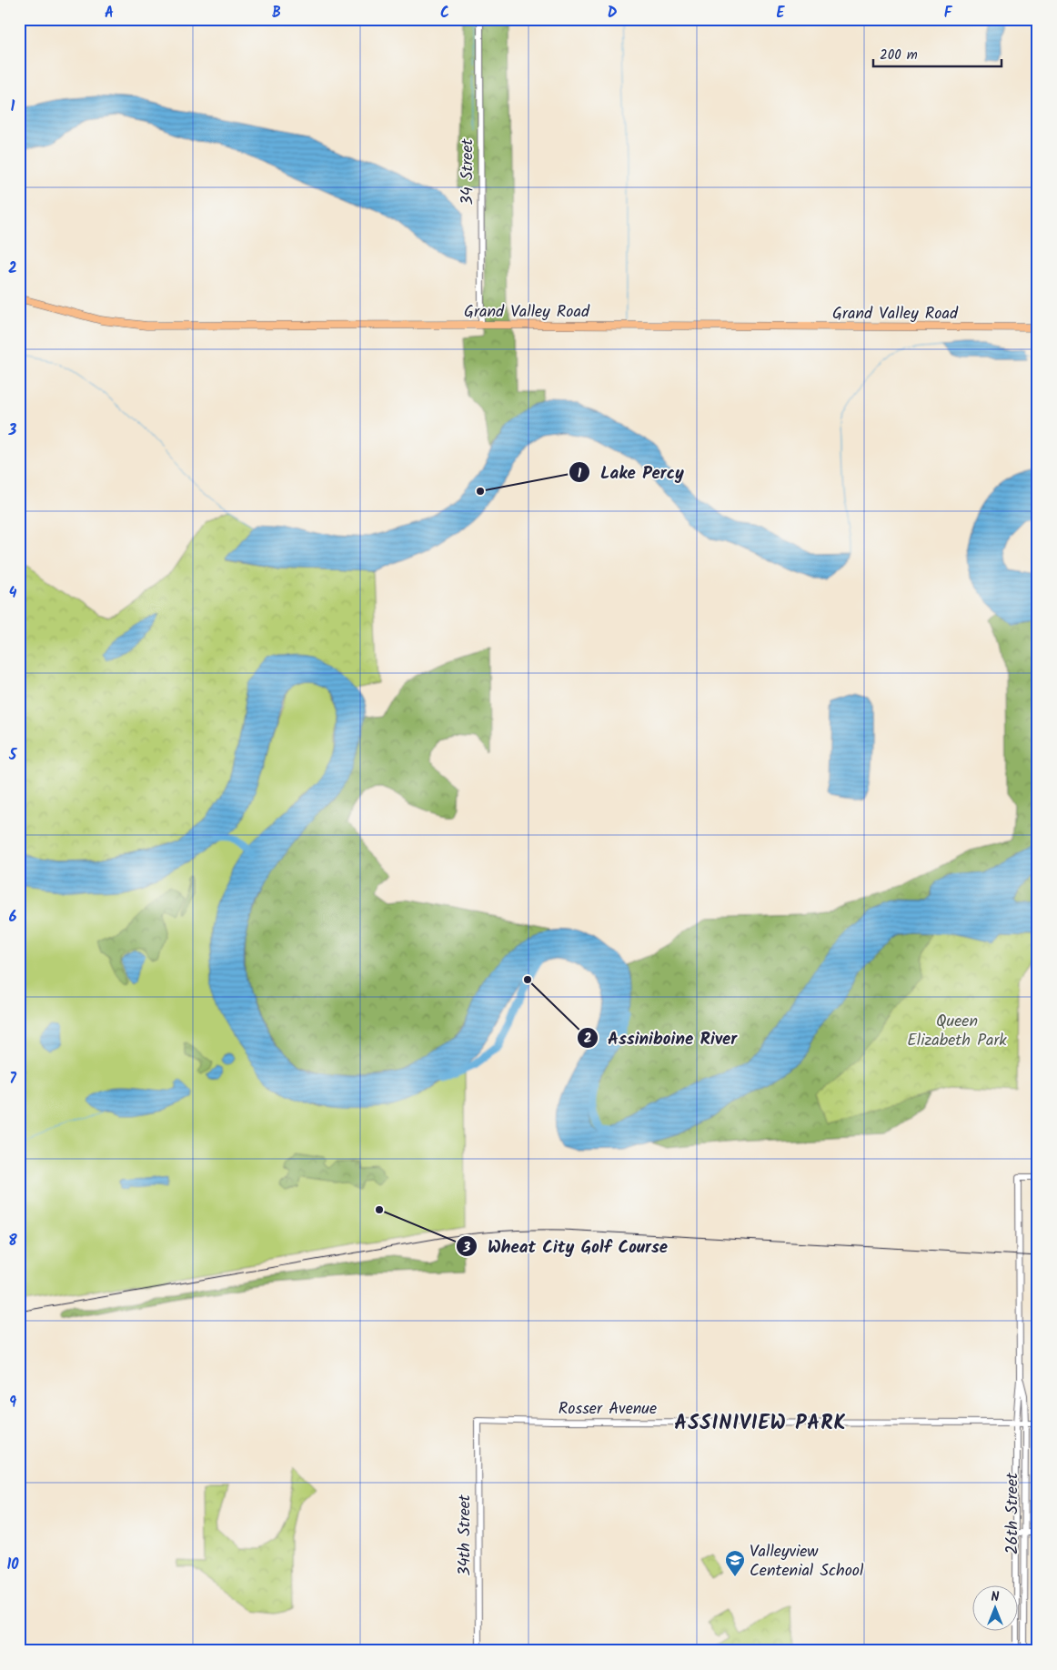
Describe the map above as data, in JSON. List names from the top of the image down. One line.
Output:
{"streets":{"main road":["Grand Valley Road"],"street":["34 Street","Rosser Avenue","26th Street","34th Street"]},"crossings":[["34 Street","Grand Valley Road"],["Rosser Avenue","26th Street"],["Rosser Avenue","34th Street"]],"districts":["ASSINIVIEW PARK"],"parks":["Queen Elizabeth Park"],"places":{"other":["Lake Percy","Assiniboine River","Wheat City Golf Course"],"school or university":["Valleyview Centenial School"]},"scale_bar":"200 m","north":"top","grid":{"columns":["A","B","C","D","E","F"],"rows":["1","2","3","4","5","6","7","8","9","10"]}}
